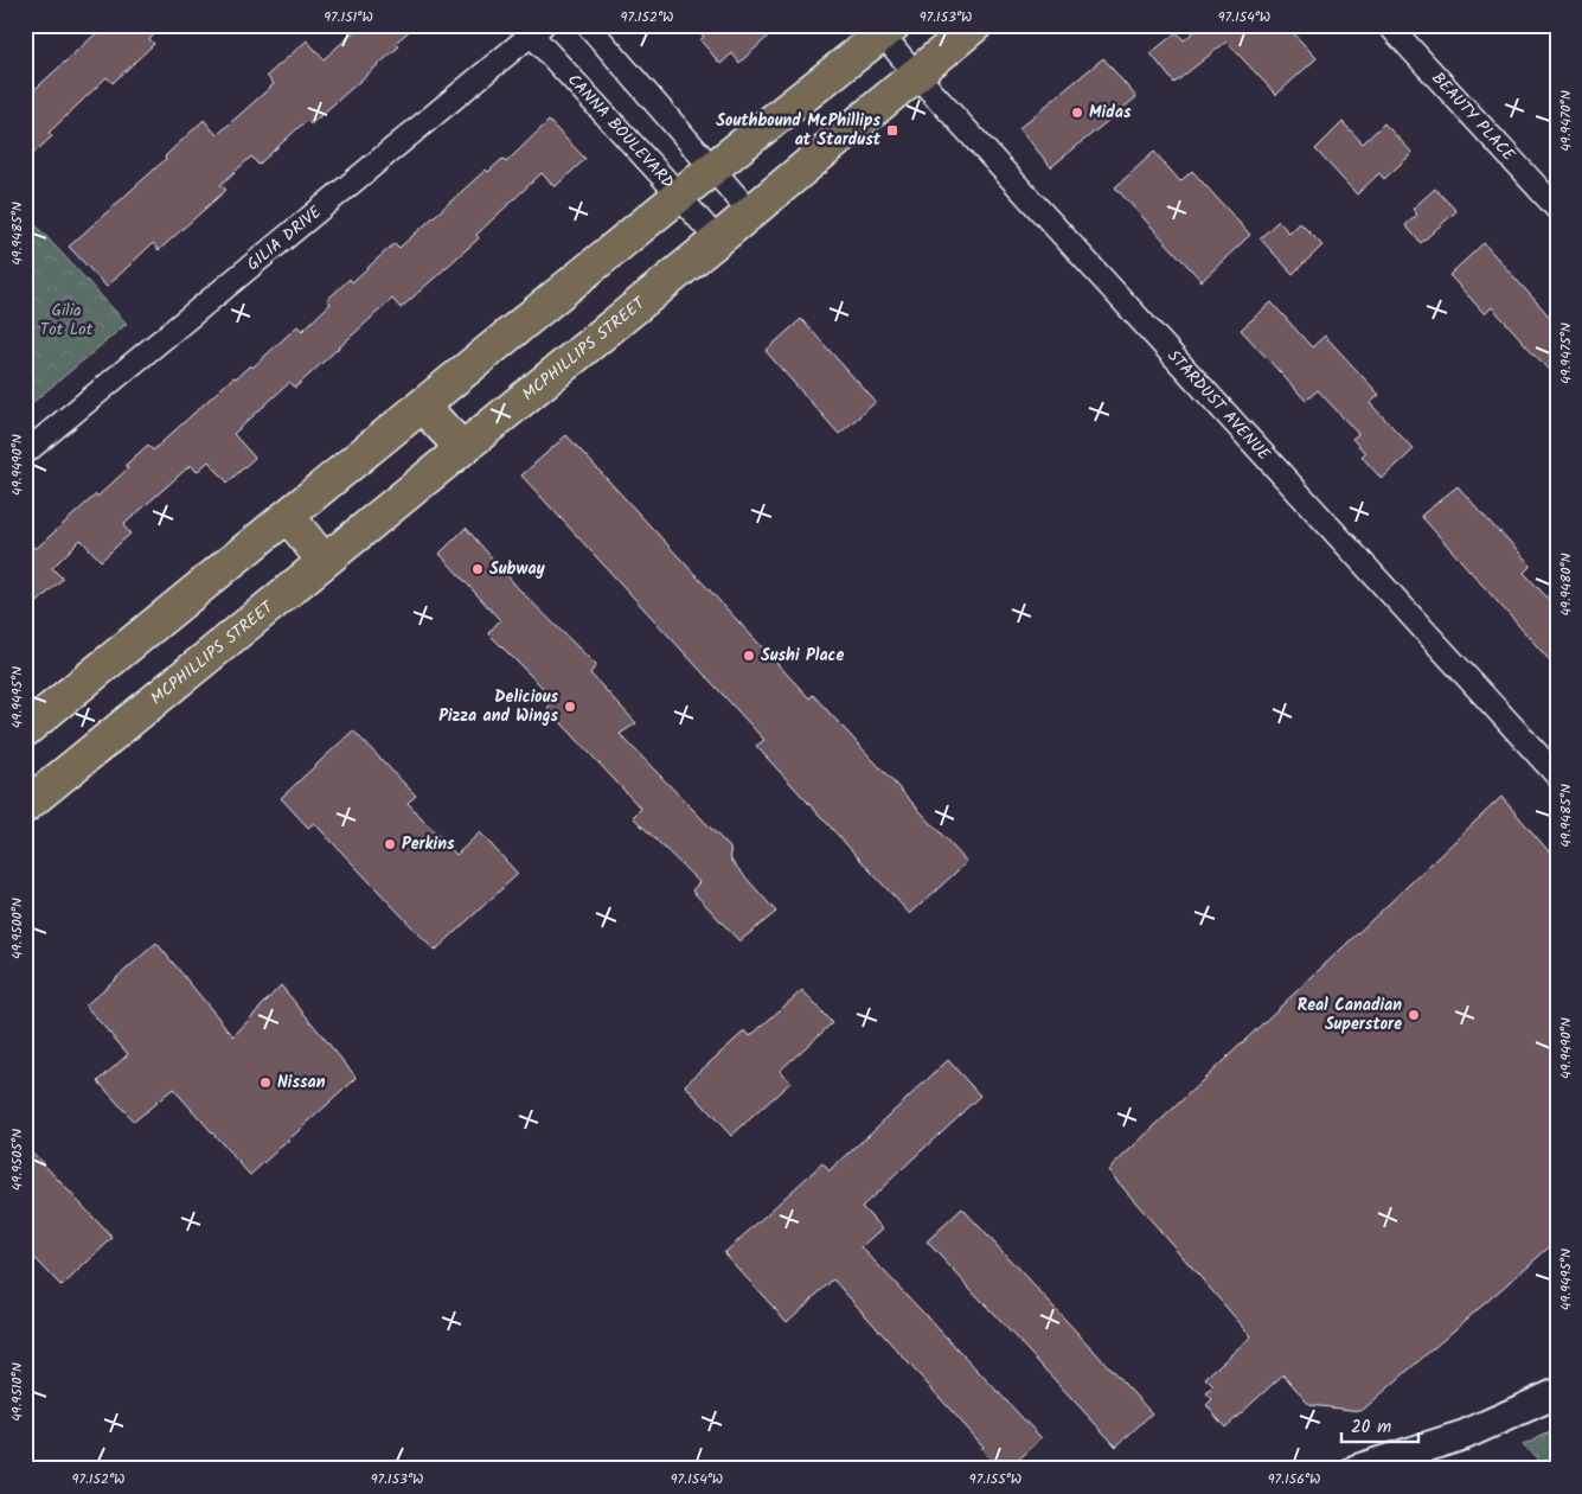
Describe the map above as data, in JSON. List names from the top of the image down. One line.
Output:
{"streets":{"main road":["MCPHILLIPS STREET"],"street":["BEAUTY PLACE","CANNA BOULEVARD","GILIA DRIVE","STARDUST AVENUE"]},"crossings":[["CANNA BOULEVARD","GILIA DRIVE"],["CANNA BOULEVARD","MCPHILLIPS STREET"],["MCPHILLIPS STREET","STARDUST AVENUE"]],"parks":["Gilia Tot Lot"],"places":{"other":["Midas","Subway","Sushi Place","Delicious Pizza and Wings","Perkins","Real Canadian Superstore","Nissan"],"transit":["Southbound McPhillips at Stardust"]},"scale_bar":"20 m","coordinates":["97.151°W","97.152°W","97.153°W","97.154°W","49.9470°N","49.9485°N","49.9475°N","49.9490°N","49.9480°N","49.9495°N","49.9500°N","49.9505°N","49.9510°N","97.155°W","97.156°W"]}
